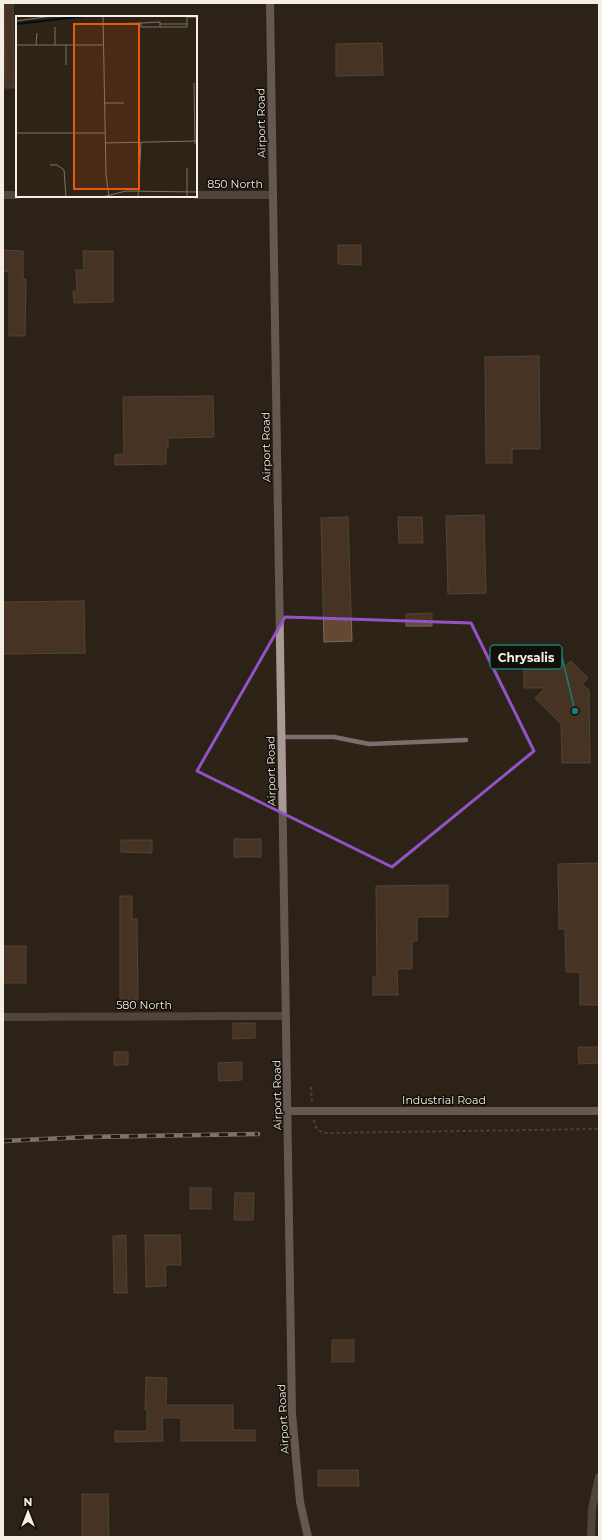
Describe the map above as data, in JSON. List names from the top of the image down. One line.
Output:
{"streets":{"street":["Airport Road","850 North","580 North","Industrial Road"]},"crossings":[["Airport Road","850 North"],["Airport Road","580 North"],["Airport Road","Industrial Road"]],"places":["Chrysalis"],"north":"top"}
